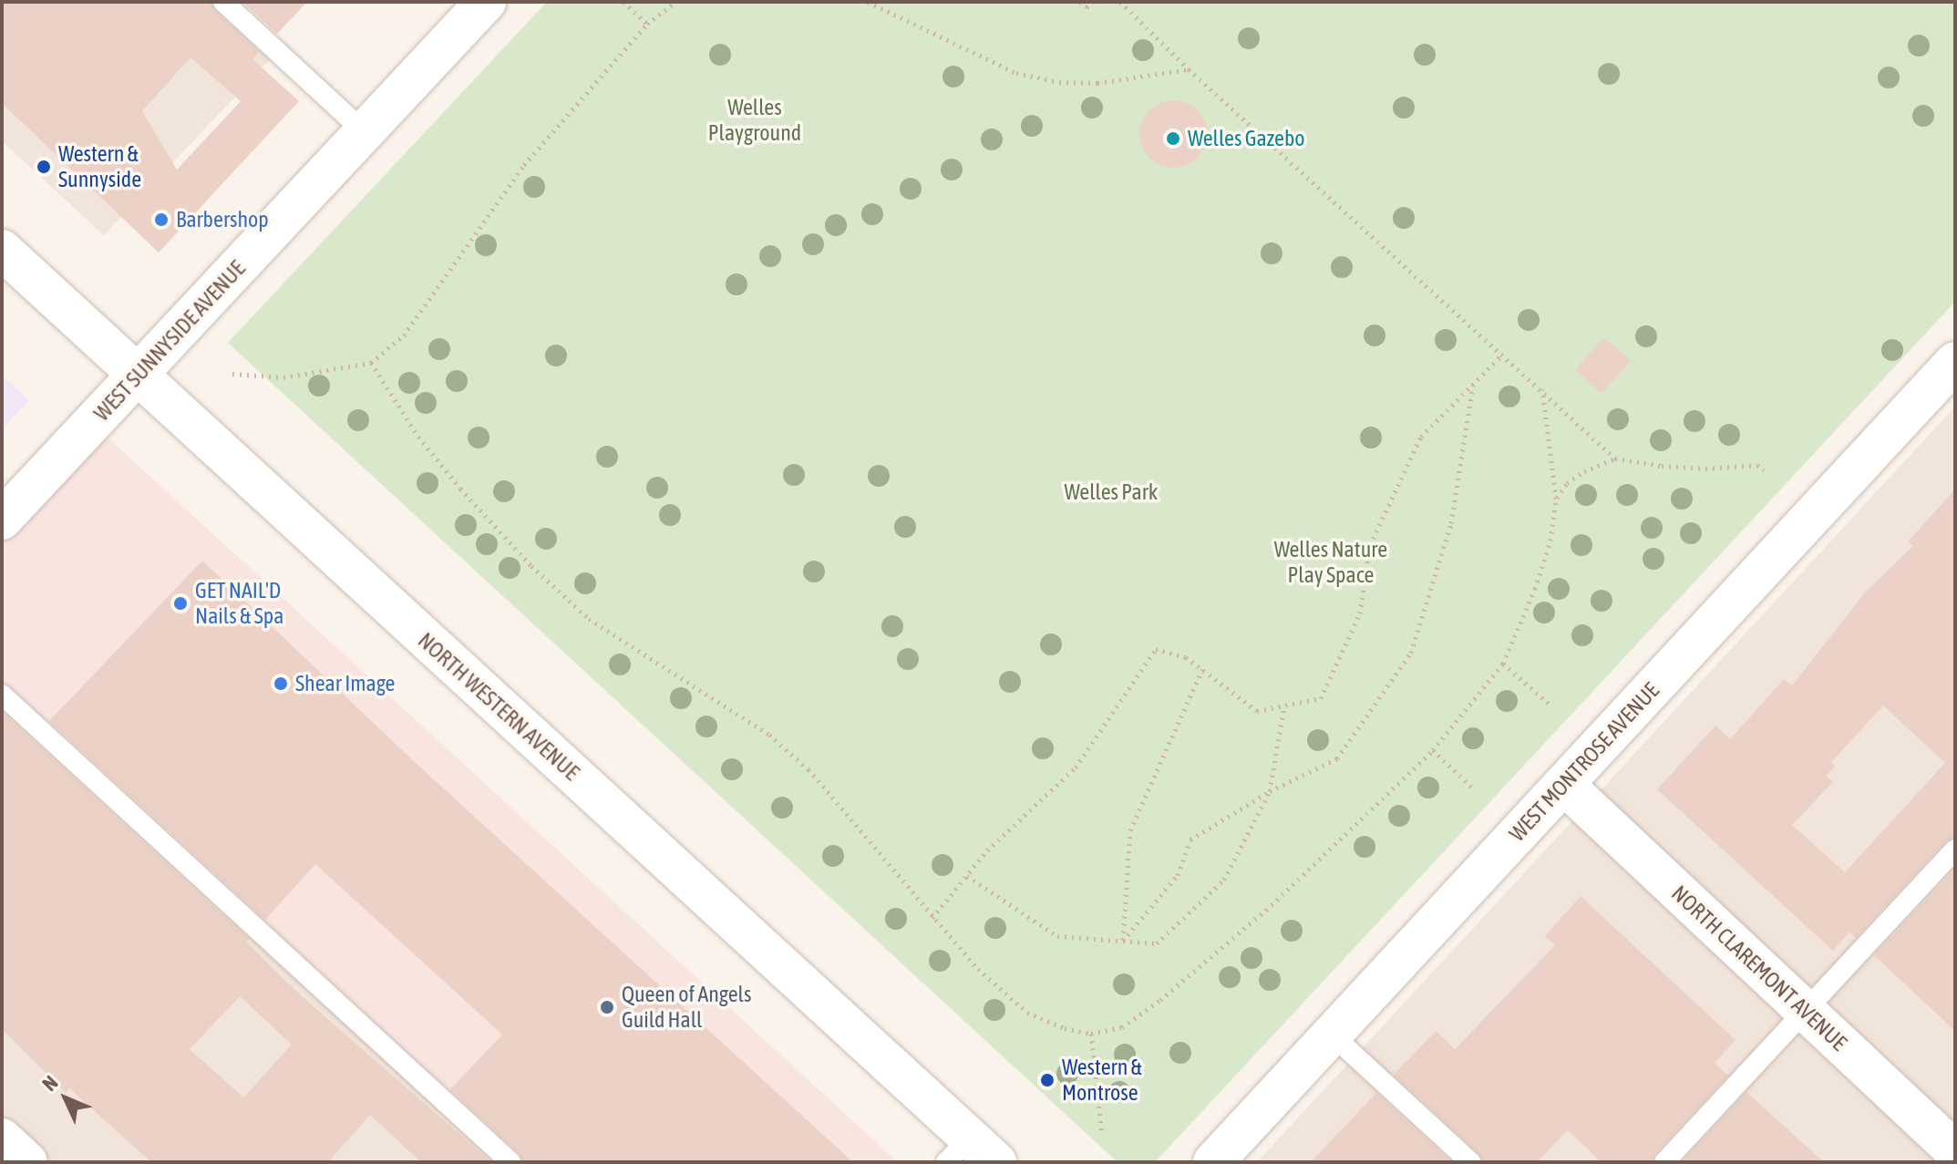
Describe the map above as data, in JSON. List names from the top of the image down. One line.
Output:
{"streets":{"main road":["WEST SUNNYSIDE AVENUE","NORTH WESTERN AVENUE","WEST MONTROSE AVENUE","NORTH CLAREMONT AVENUE"]},"crossings":[["WEST SUNNYSIDE AVENUE","NORTH WESTERN AVENUE"],["WEST MONTROSE AVENUE","NORTH CLAREMONT AVENUE"]],"parks":["Welles Playground","Welles Park","Welles Nature Play Space"],"places":["Welles Gazebo","Western & Sunnyside","Barbershop","GET NAIL'D Nails & Spa","Shear Image","Queen of Angels Guild Hall","Western & Montrose"],"north":"top left"}
